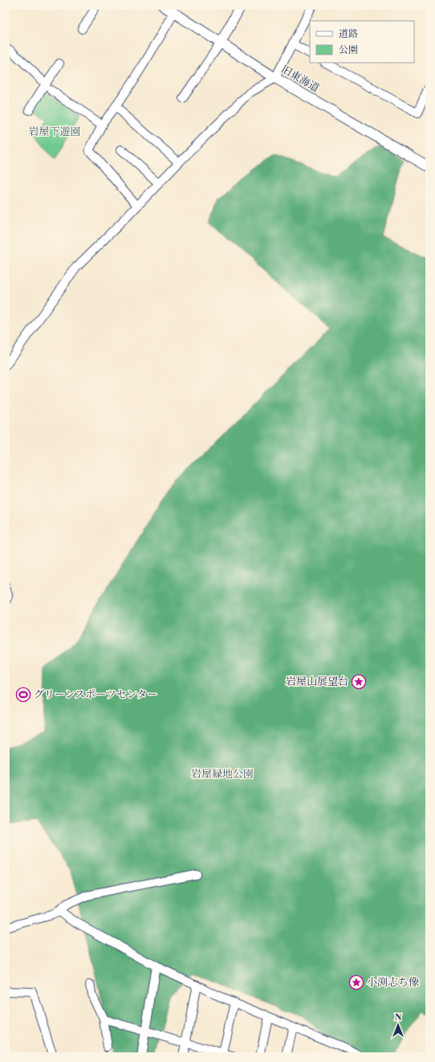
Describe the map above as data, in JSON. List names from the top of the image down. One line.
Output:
{"streets":{"street":["旧東海道"]},"parks":["岩屋下遊園","岩屋緑地公園"],"places":{"place":["岩屋山展望台","小渕志ち像"],"sports":["グリーンスポーツセンター"]},"legend":["道路","公園"],"north":"top"}
